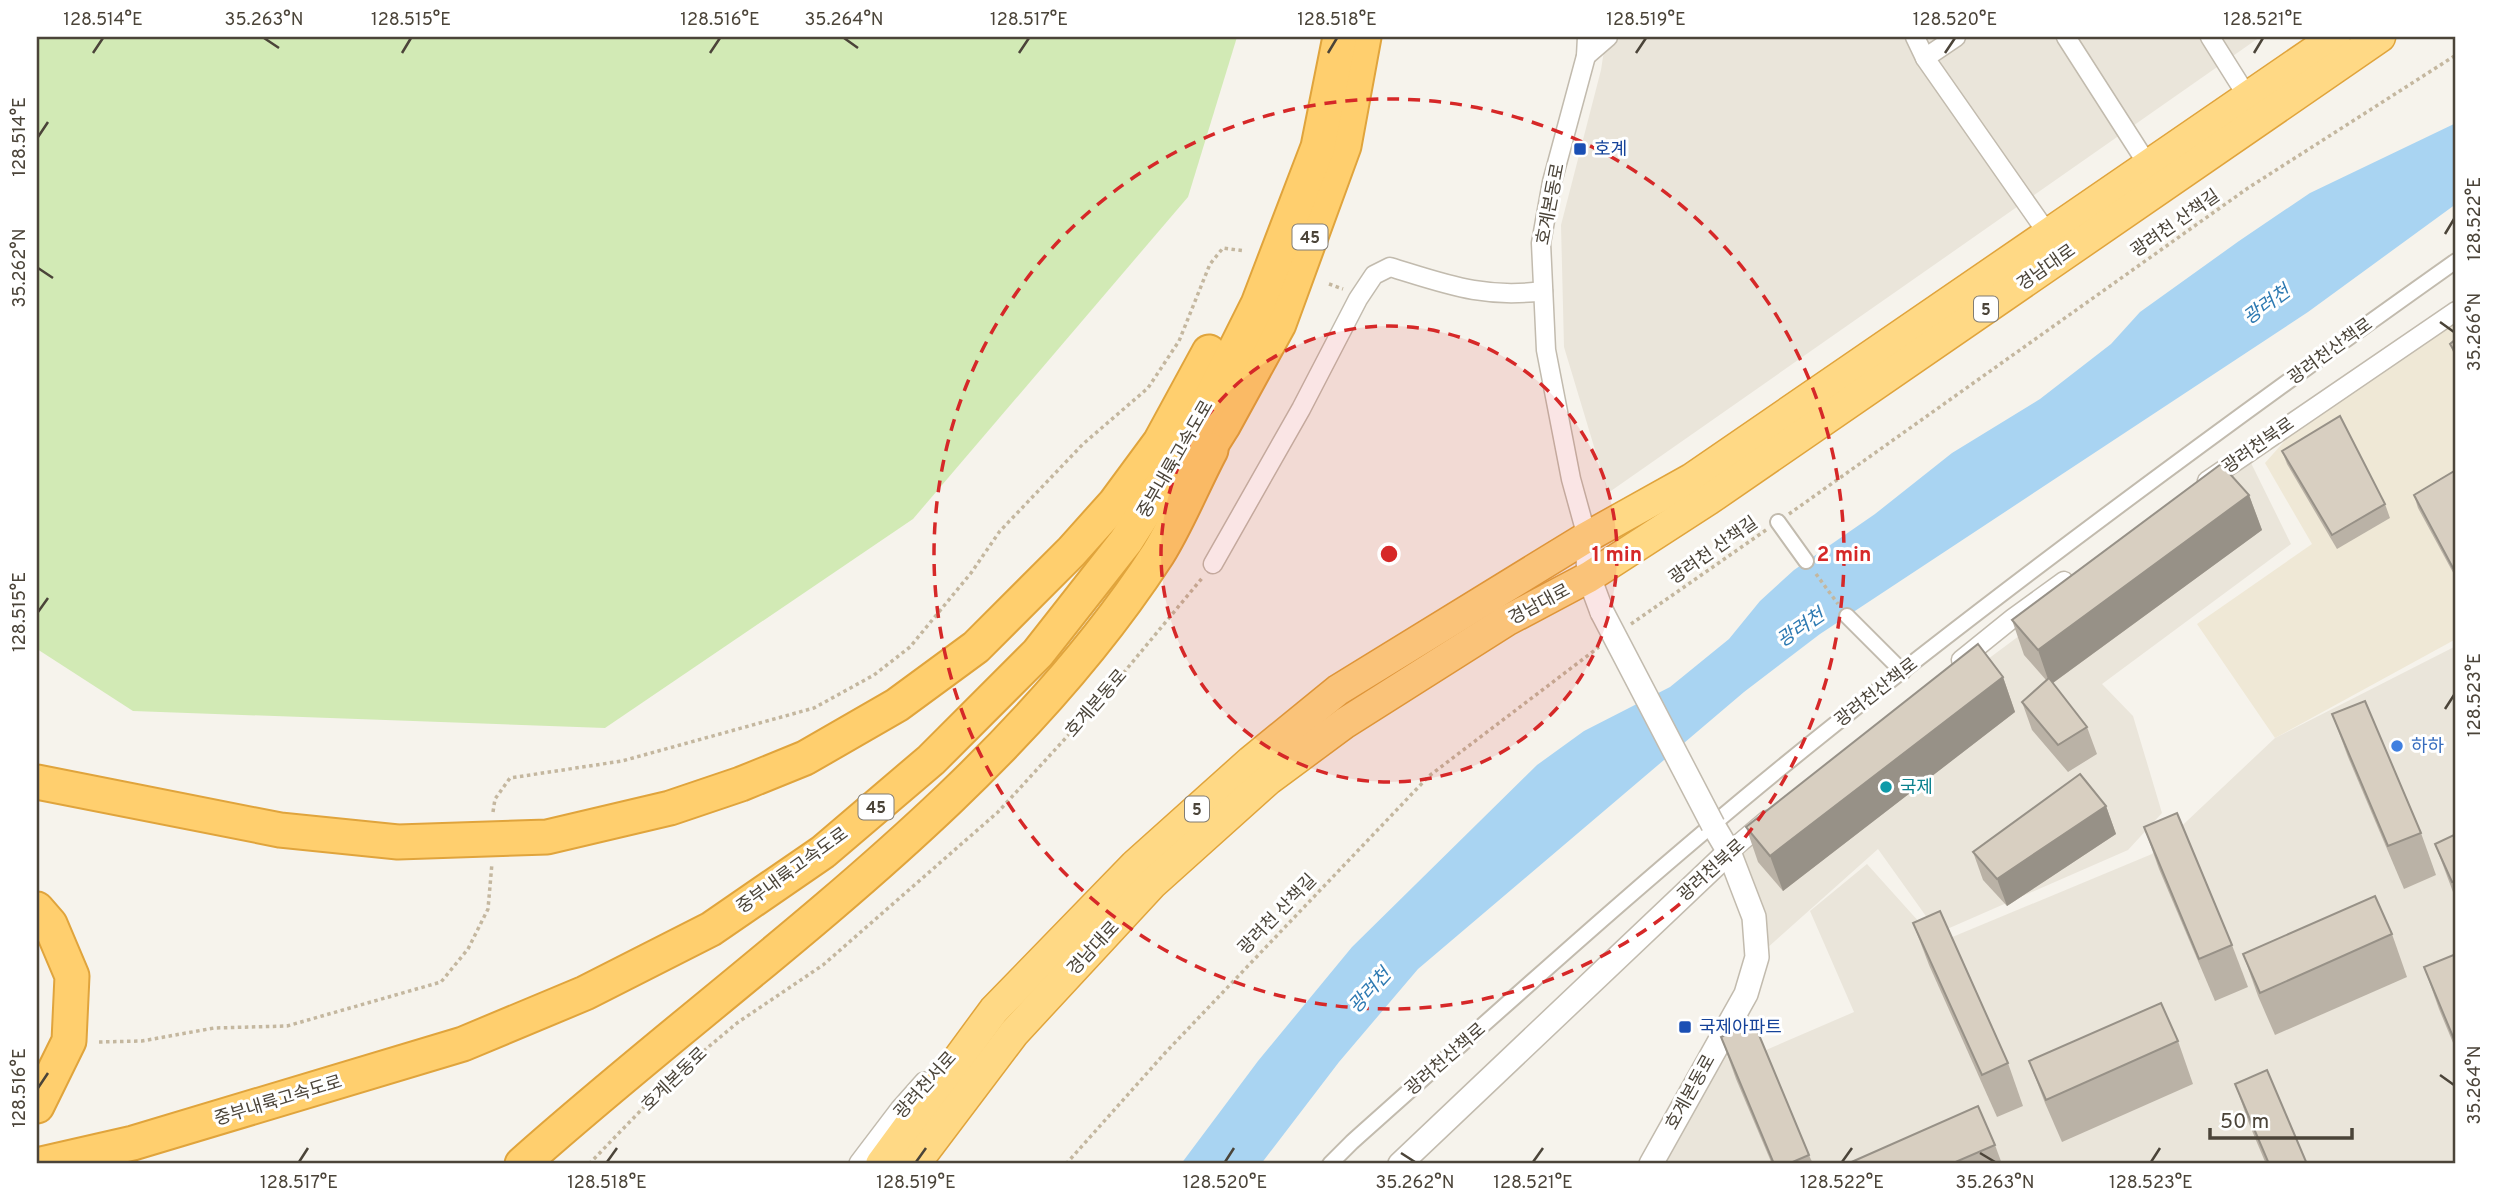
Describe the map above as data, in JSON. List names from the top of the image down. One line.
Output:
{"streets":{"highway":["45","경남대로","5","중부내륙고속도로"],"street":["호계본동로","광려천산책로","광려천북로","광려천서로"],"path":["광려천 산책길"]},"crossings":[["호계본동로","경남대로"],["호계본동로","광려천산책로"],["호계본동로","광려천북로"],["경남대로","광려천서로"]],"water":["광려천"],"places":{"transit":["호계","국제아파트"],"other":["하하","국제"]},"scale_bar":"50 m","coordinates":["128.514°E","35.263°N","128.515°E","128.516°E","35.264°N","128.517°E","128.518°E","128.519°E","128.520°E","128.521°E","128.522°E","35.262°N","35.266°N","128.523°E"],"rings":["1 min","2 min"]}
